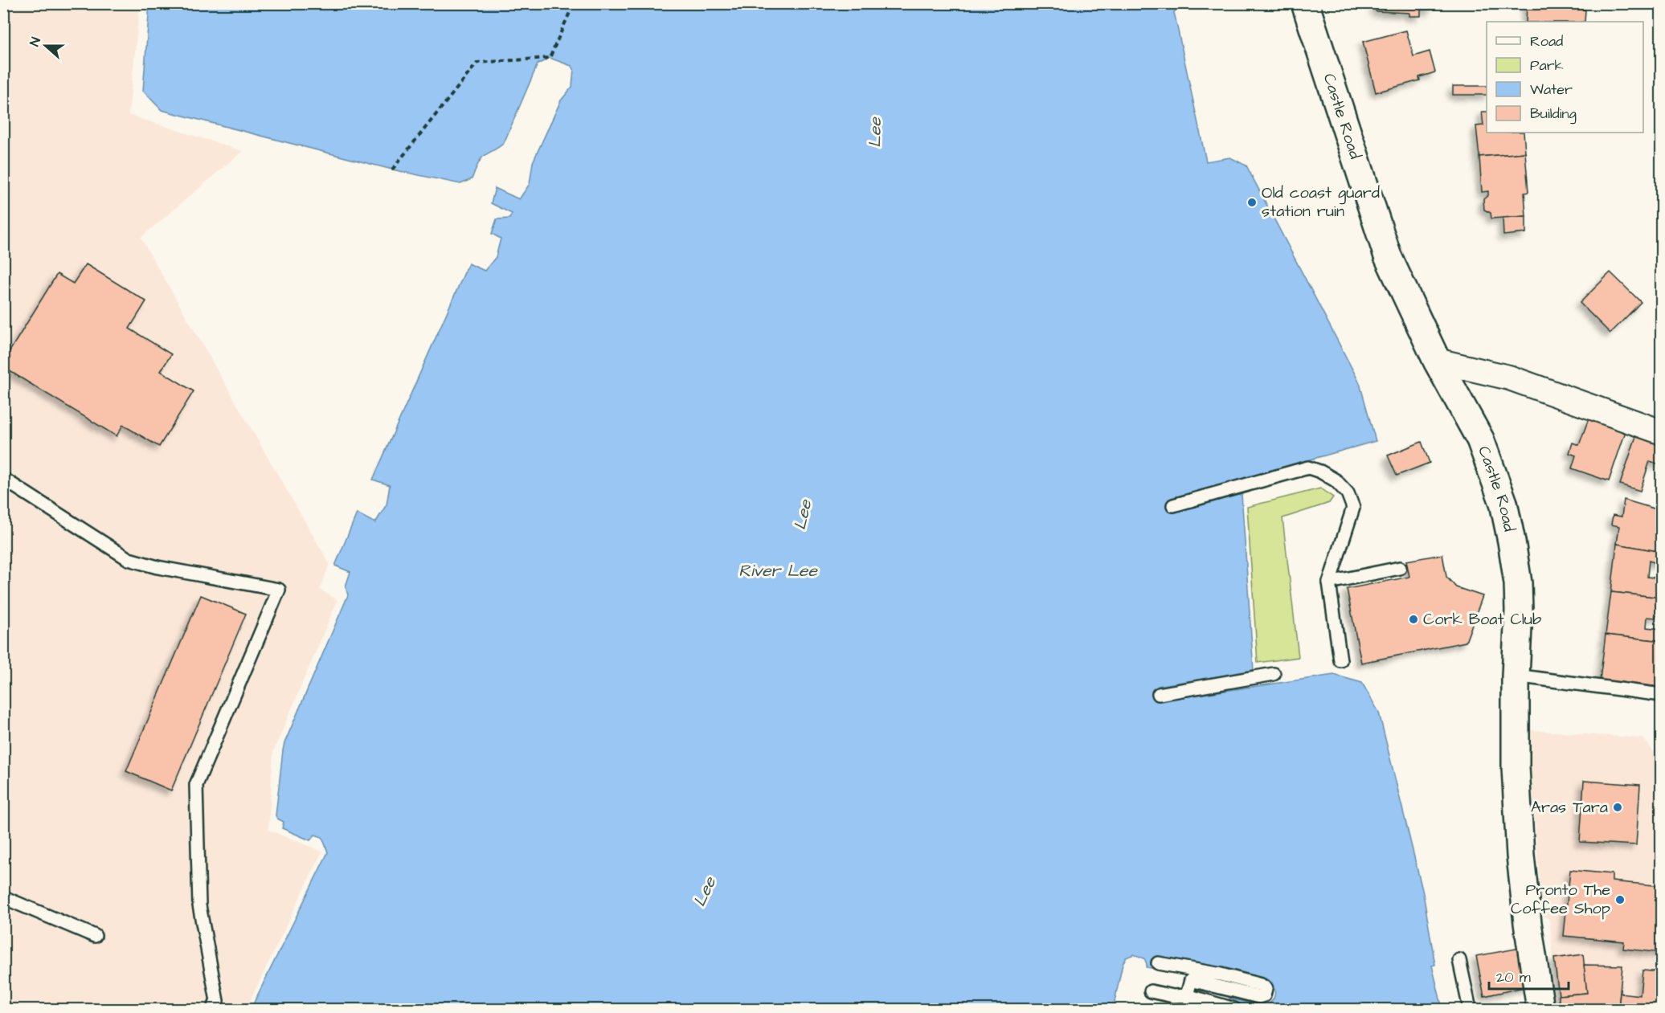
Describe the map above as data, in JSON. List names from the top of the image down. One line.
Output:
{"streets":{"main road":["Castle Road"]},"water":["Lee","River Lee"],"places":["Old coast guard station ruin","Cork Boat Club","Aras Tara","Pronto The Coffee Shop"],"legend":["Road","Park","Water","Building"],"scale_bar":"20 m","north":"left"}
